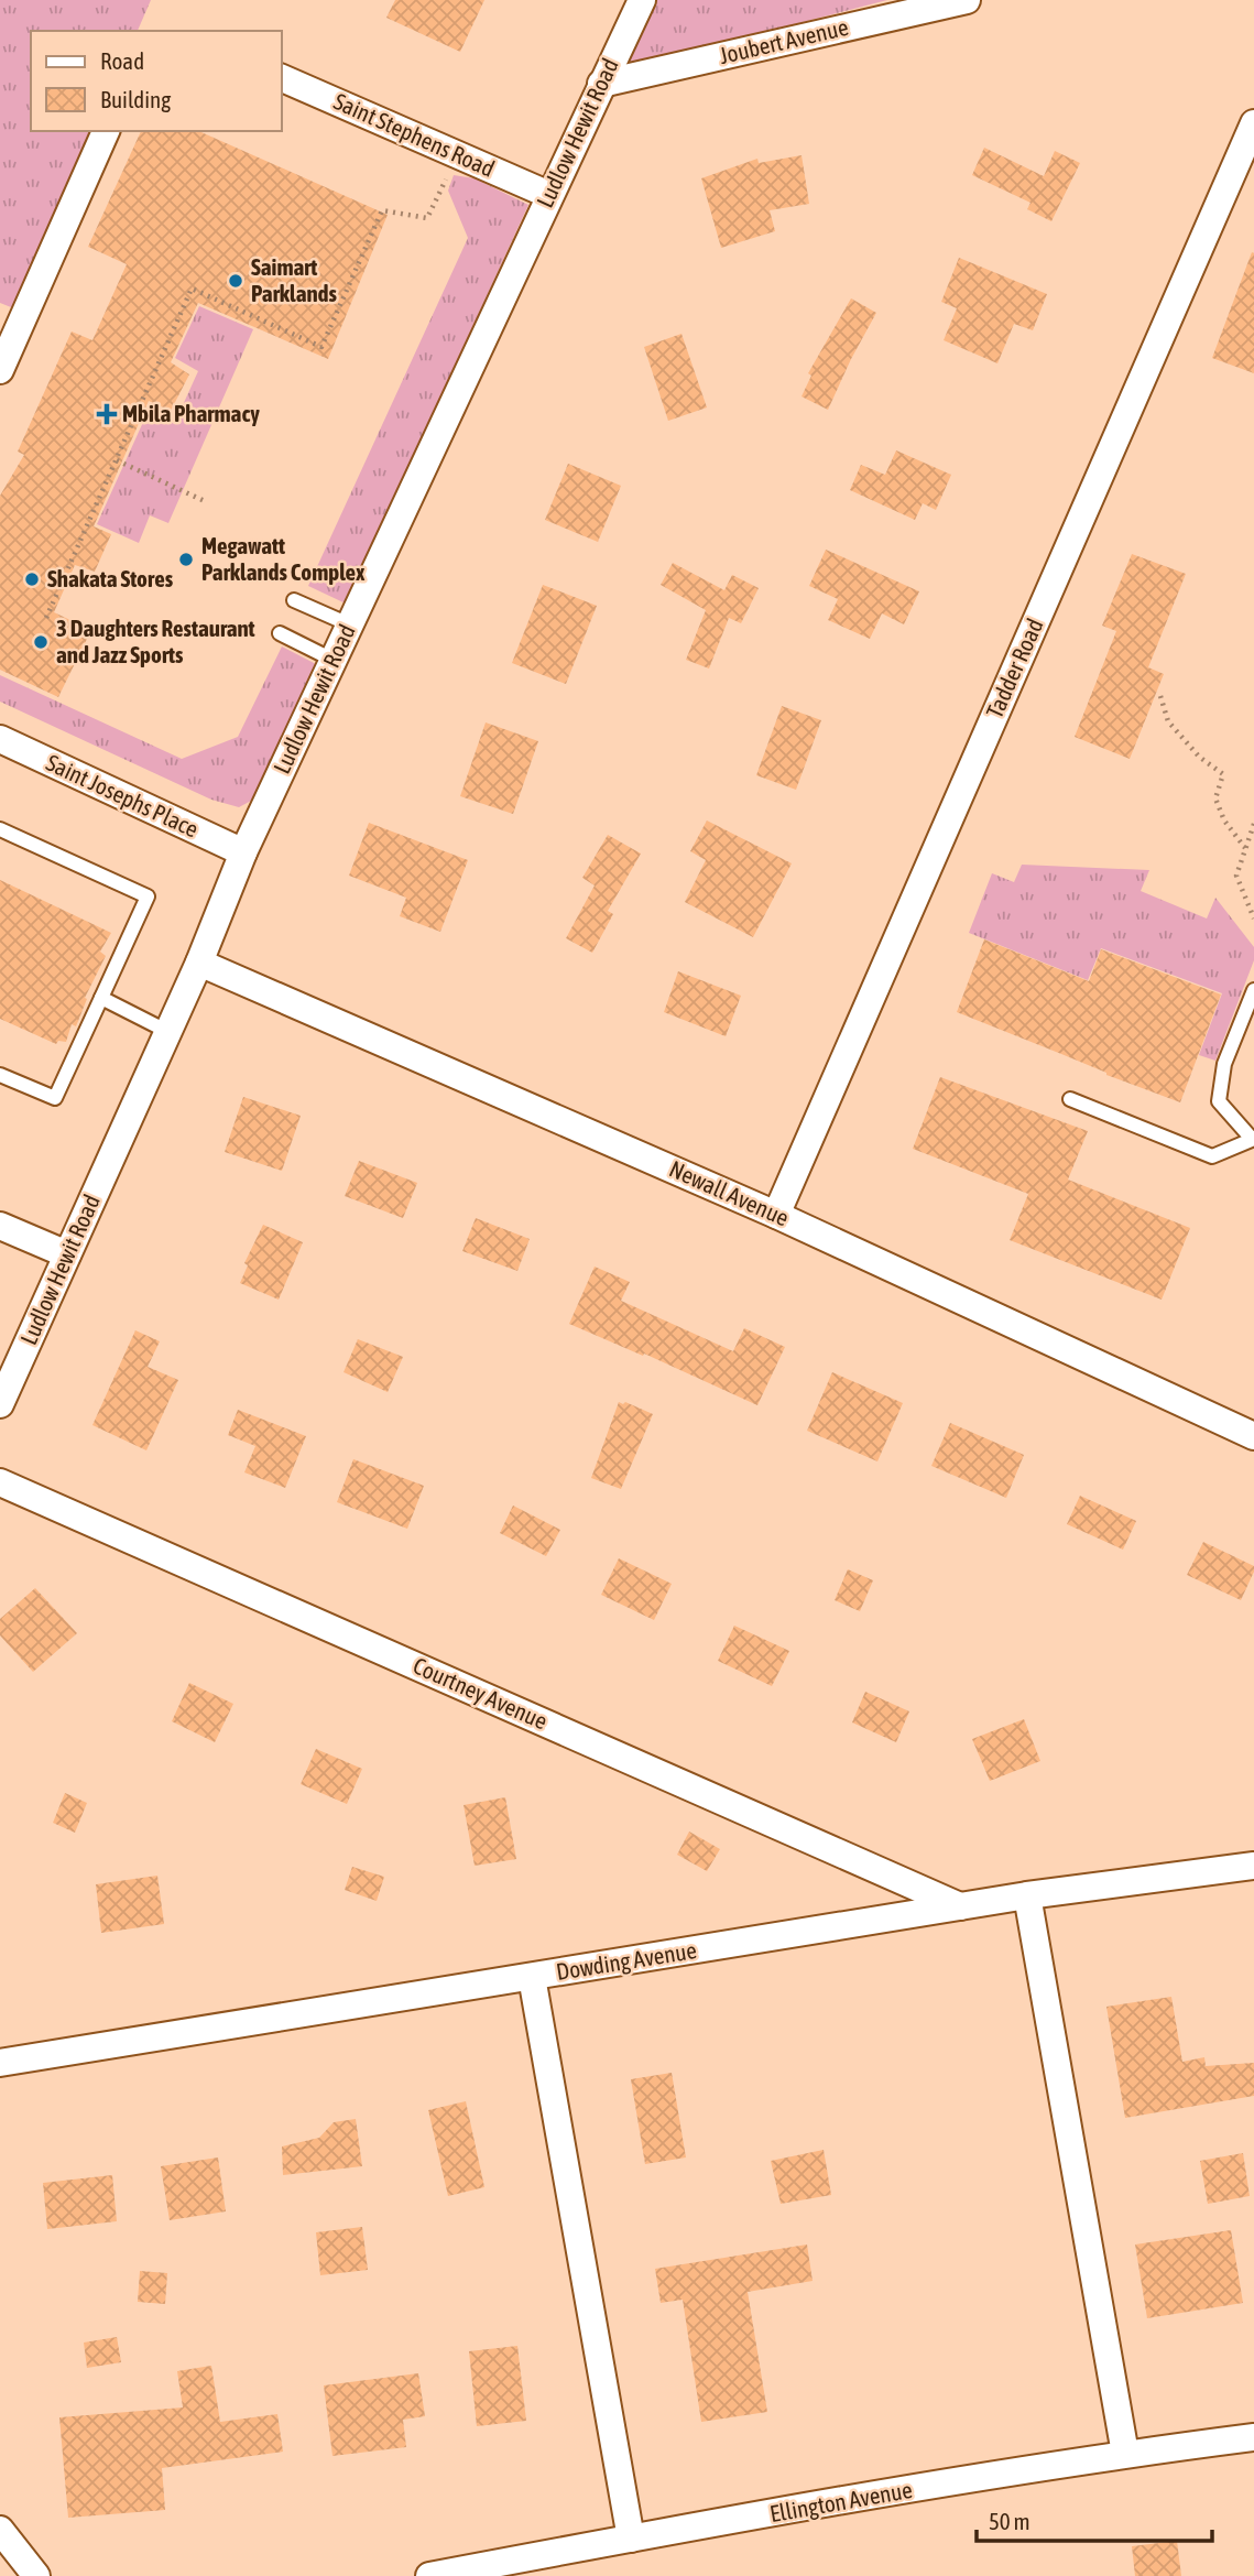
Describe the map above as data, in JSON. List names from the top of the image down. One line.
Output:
{"streets":{"street":["Joubert Avenue","Ludlow Hewit Road","Saint Stephens Road","Tadder Road","Saint Josephs Place","Newall Avenue","Courtney Avenue","Dowding Avenue","Ellington Avenue"]},"crossings":[["Joubert Avenue","Ludlow Hewit Road"],["Ludlow Hewit Road","Saint Stephens Road"],["Ludlow Hewit Road","Saint Josephs Place"],["Ludlow Hewit Road","Newall Avenue"],["Tadder Road","Newall Avenue"],["Courtney Avenue","Dowding Avenue"]],"places":{"other":["Saimart Parklands","Megawatt Parklands Complex","Shakata Stores","3 Daughters Restaurant and Jazz Sports"],"health":["Mbila Pharmacy"]},"legend":["Road","Building"],"scale_bar":"50 m"}
